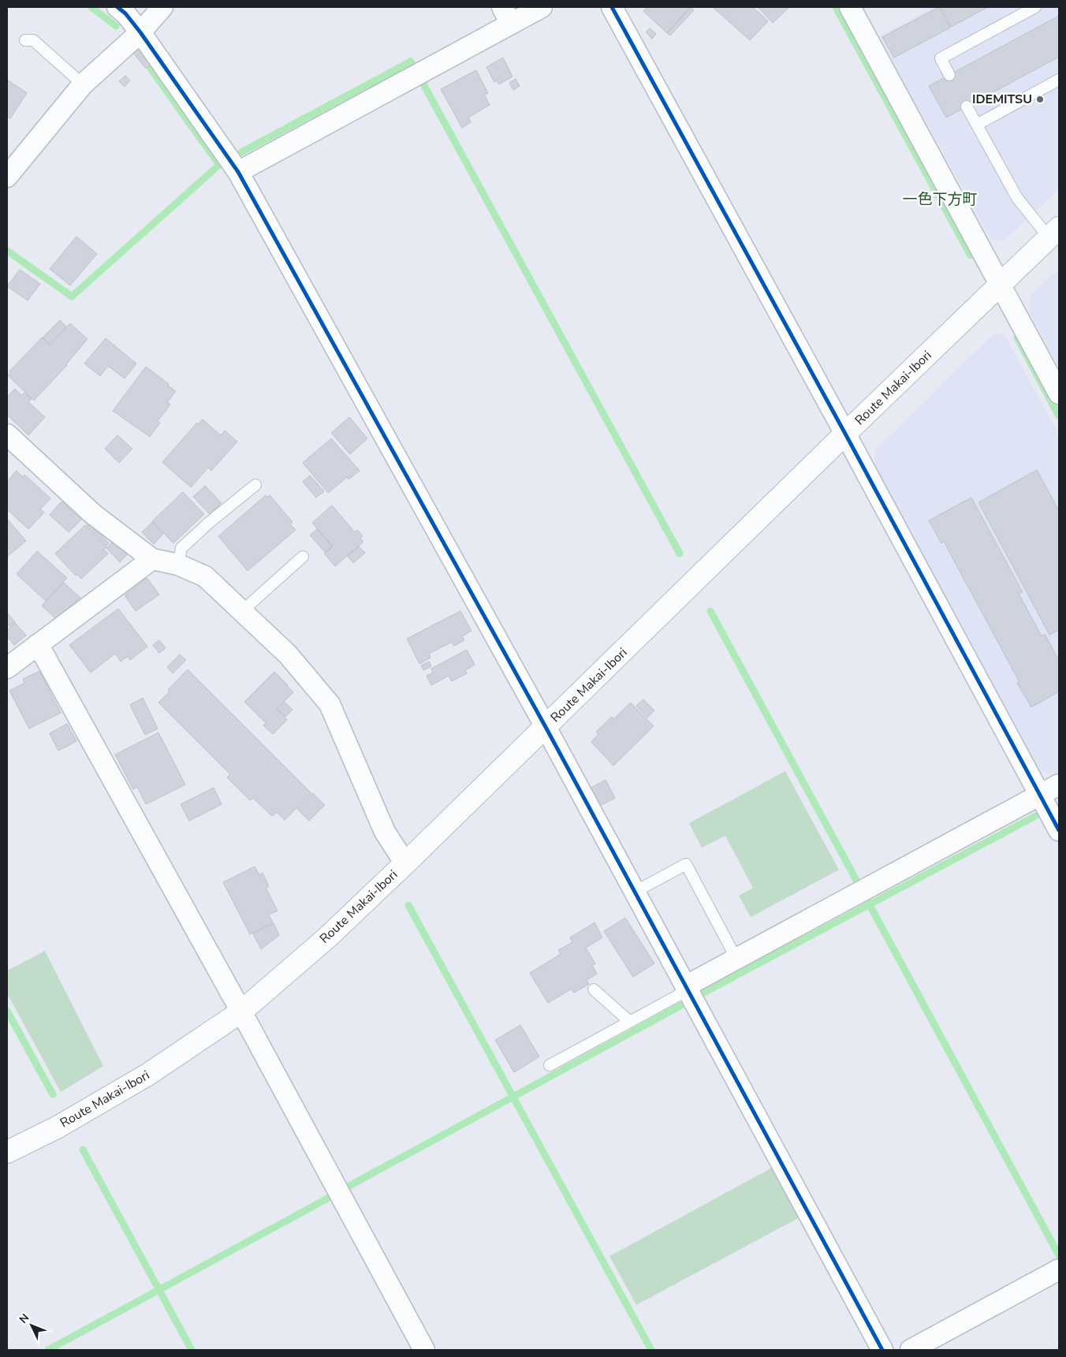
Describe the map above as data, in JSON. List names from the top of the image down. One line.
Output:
{"streets":{"main road":["Route Makai-Ibori"]},"districts":["一色下方町"],"places":["IDEMITSU"],"north":"top left"}
